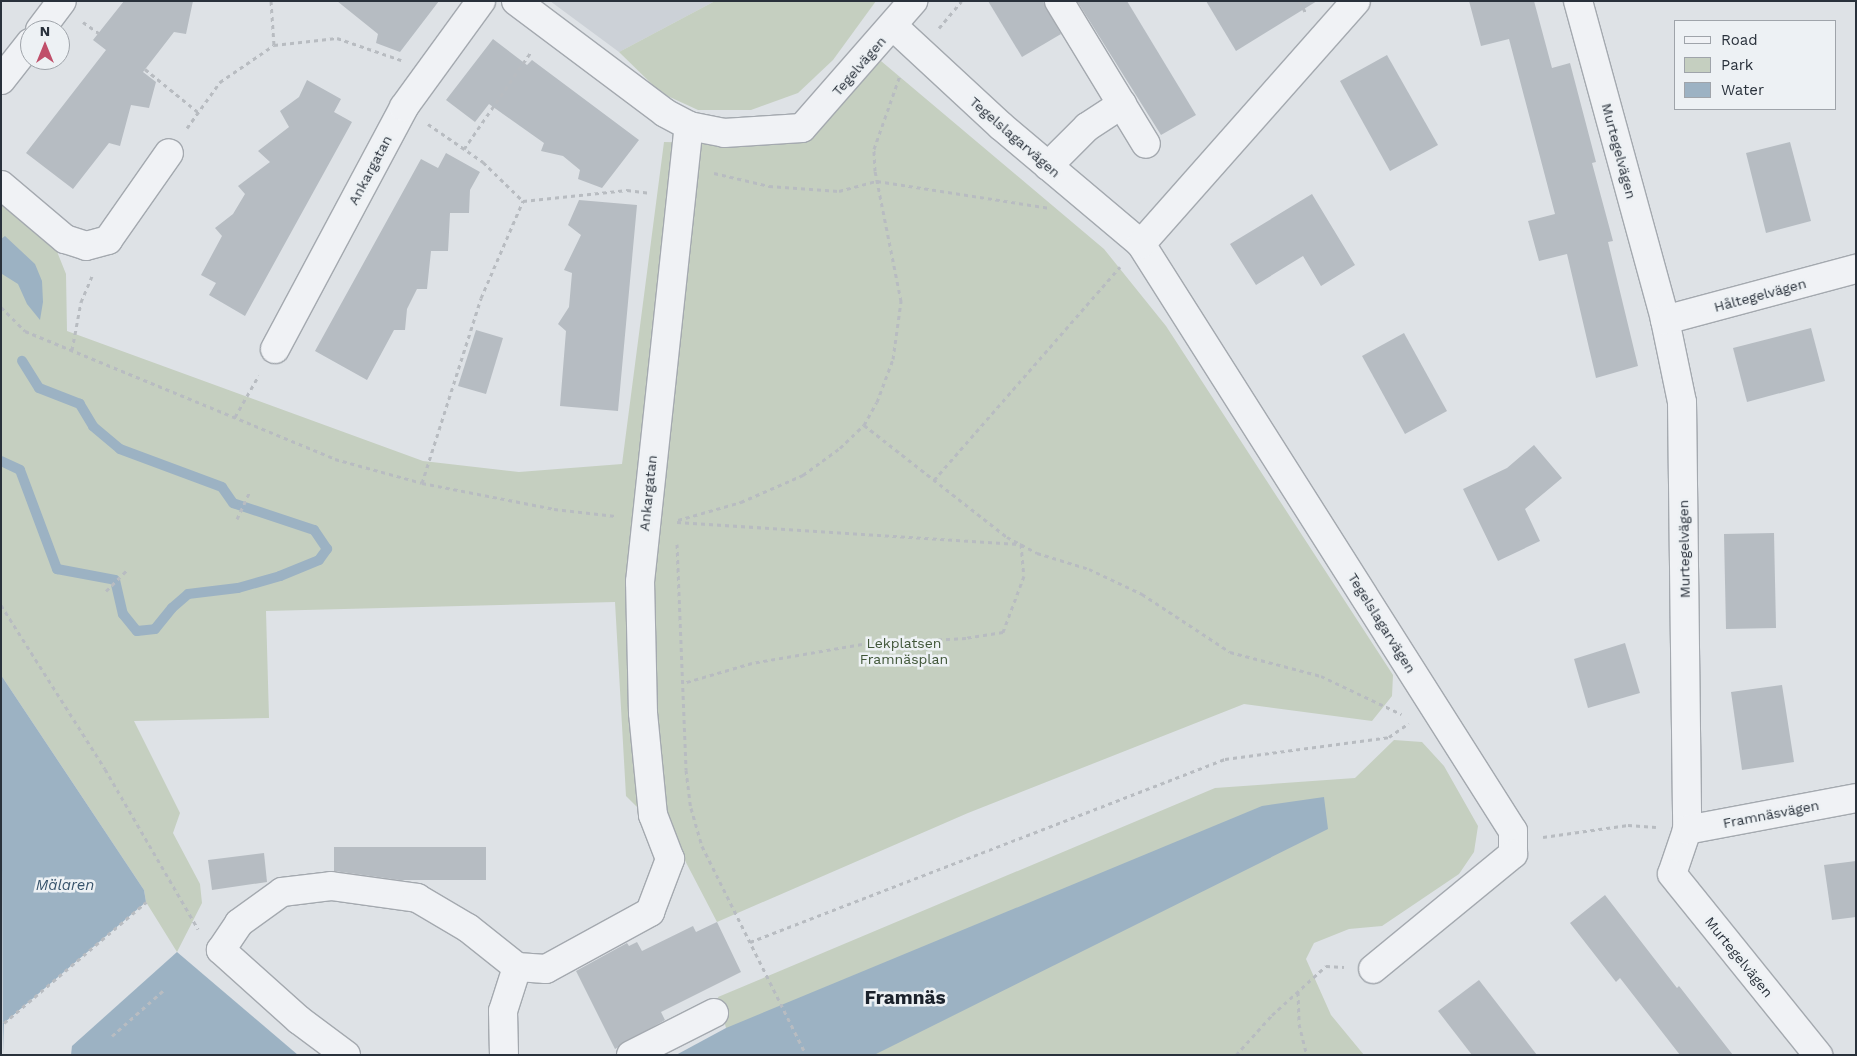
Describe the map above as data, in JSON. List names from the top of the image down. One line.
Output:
{"streets":{"street":["Tegelvägen","Tegelslagarvägen","Murtegelvägen","Ankargatan","Håltegelvägen","Framnäsvägen"]},"crossings":[["Tegelvägen","Tegelslagarvägen"],["Tegelvägen","Ankargatan"],["Murtegelvägen","Håltegelvägen"],["Murtegelvägen","Framnäsvägen"]],"districts":["Framnäs"],"water":["Mälaren"],"parks":["Lekplatsen Framnäsplan"],"legend":["Road","Park","Water"],"north":"top"}
